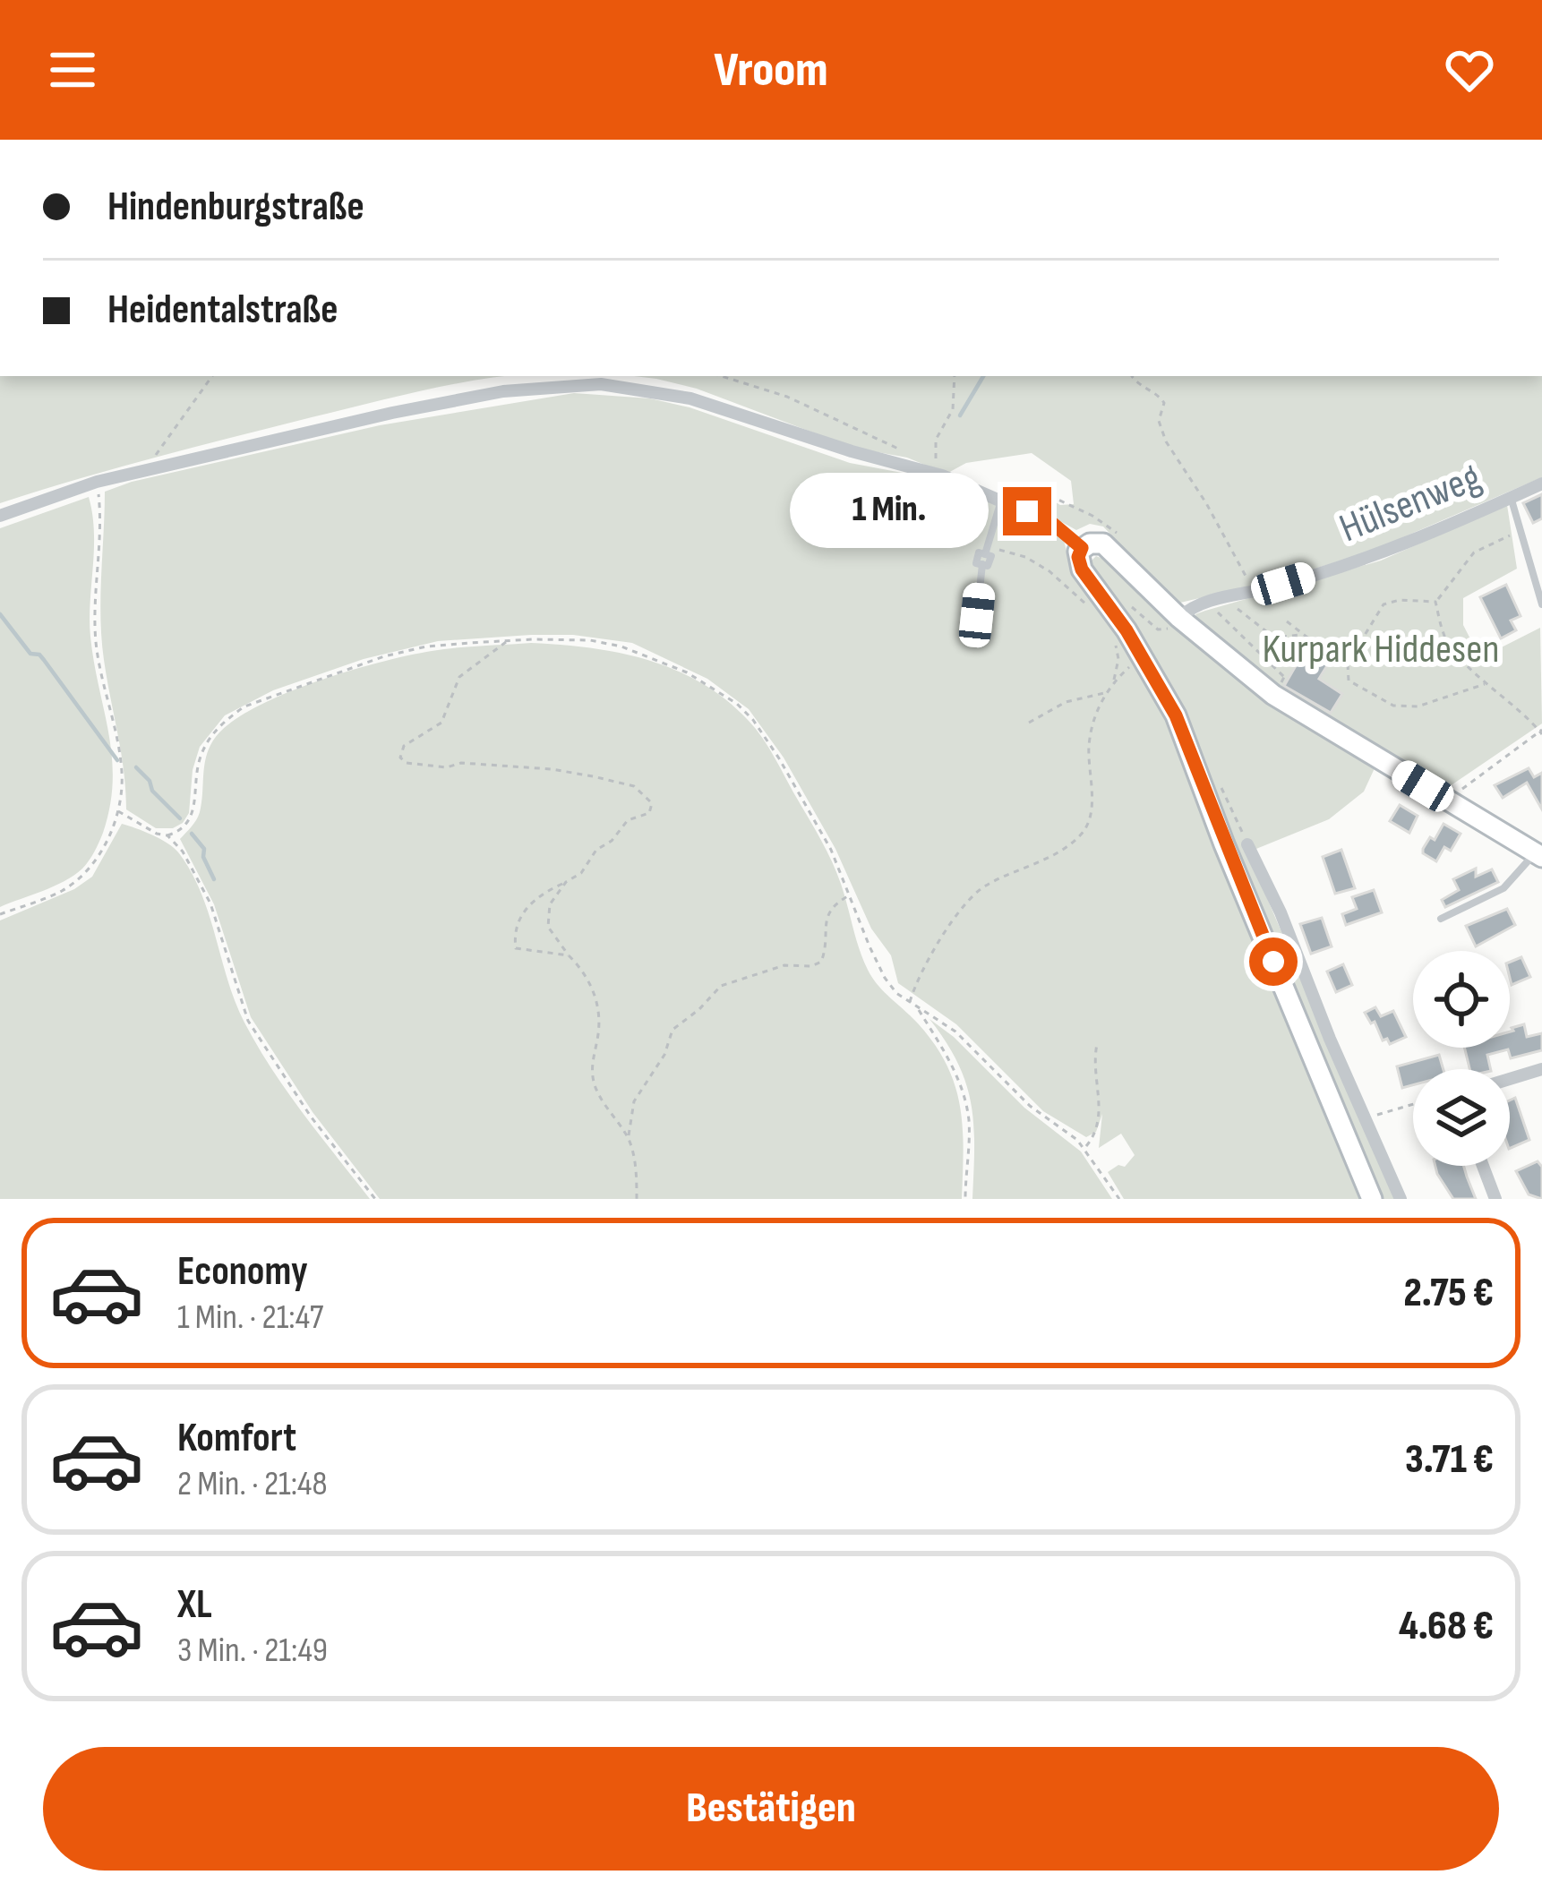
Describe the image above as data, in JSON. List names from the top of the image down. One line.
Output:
{"streets":{"street":["Hülsenweg"]},"parks":["Kurpark Hiddesen"],"page":{"header":"Vroom","banner":["Hindenburgstraße","Heidentalstraße"],"bubble":"1 Min.","list":[{"name":"Economy","note":"1 Min. · 21:47","value":"2.75 €"},{"name":"Komfort","note":"2 Min. · 21:48","value":"3.71 €"},{"name":"XL","note":"3 Min. · 21:49","value":"4.68 €"}],"buttons":"Bestätigen"}}
